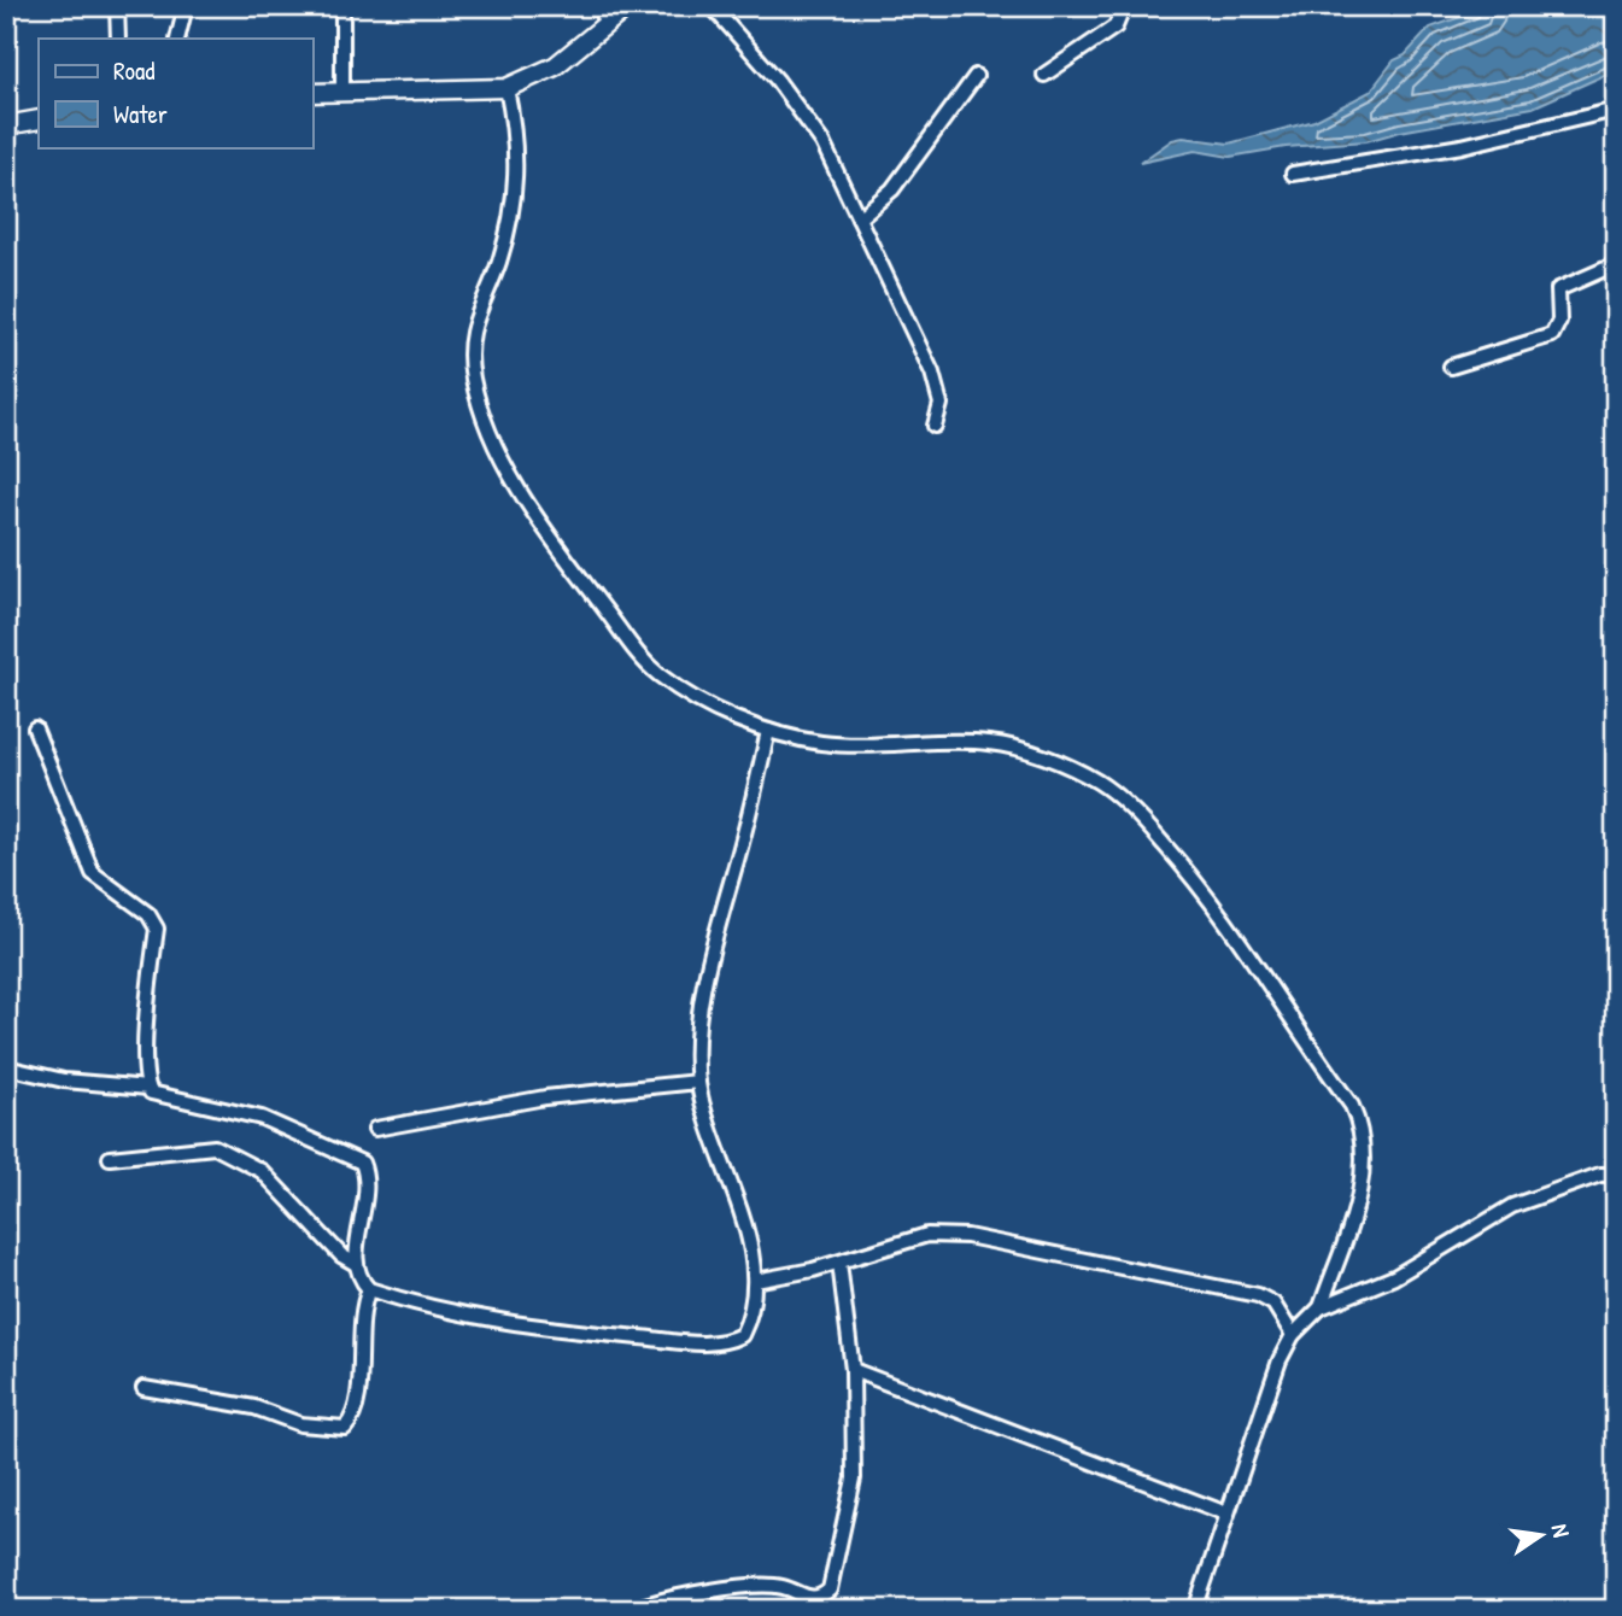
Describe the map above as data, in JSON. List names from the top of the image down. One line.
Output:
{"legend":["Road","Water"],"north":"right"}
